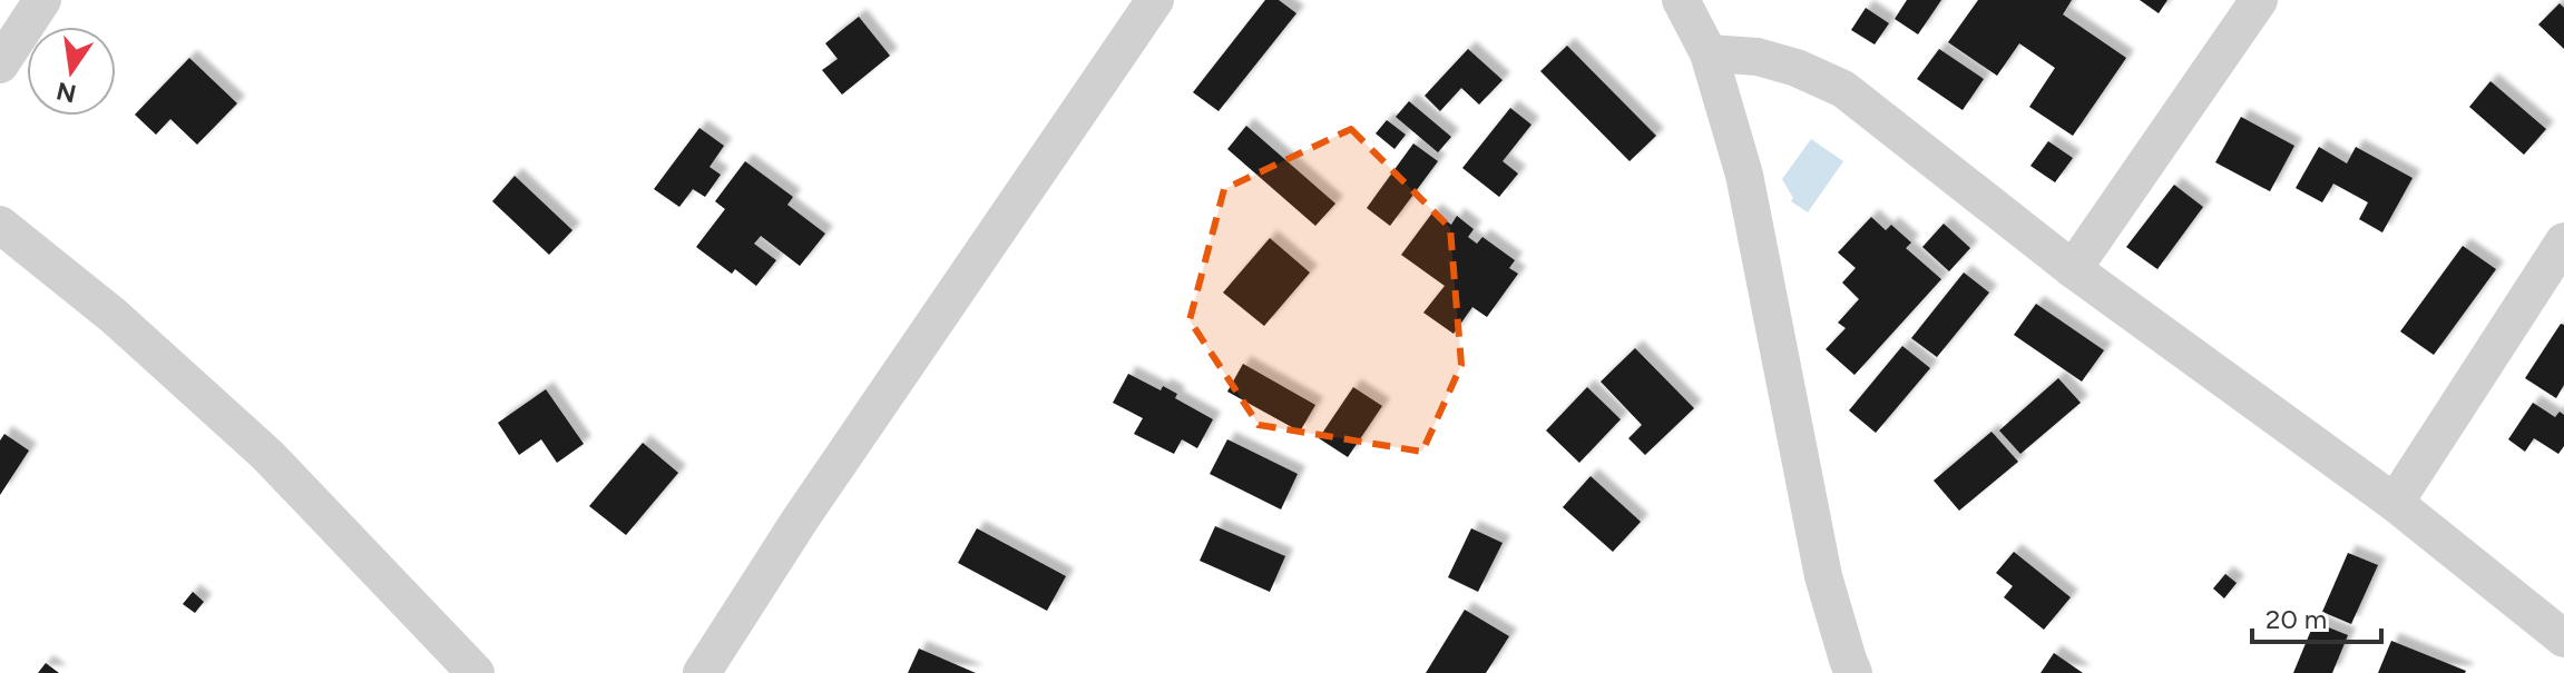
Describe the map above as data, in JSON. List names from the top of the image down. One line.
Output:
{"scale_bar":"20 m","north":"bottom"}
